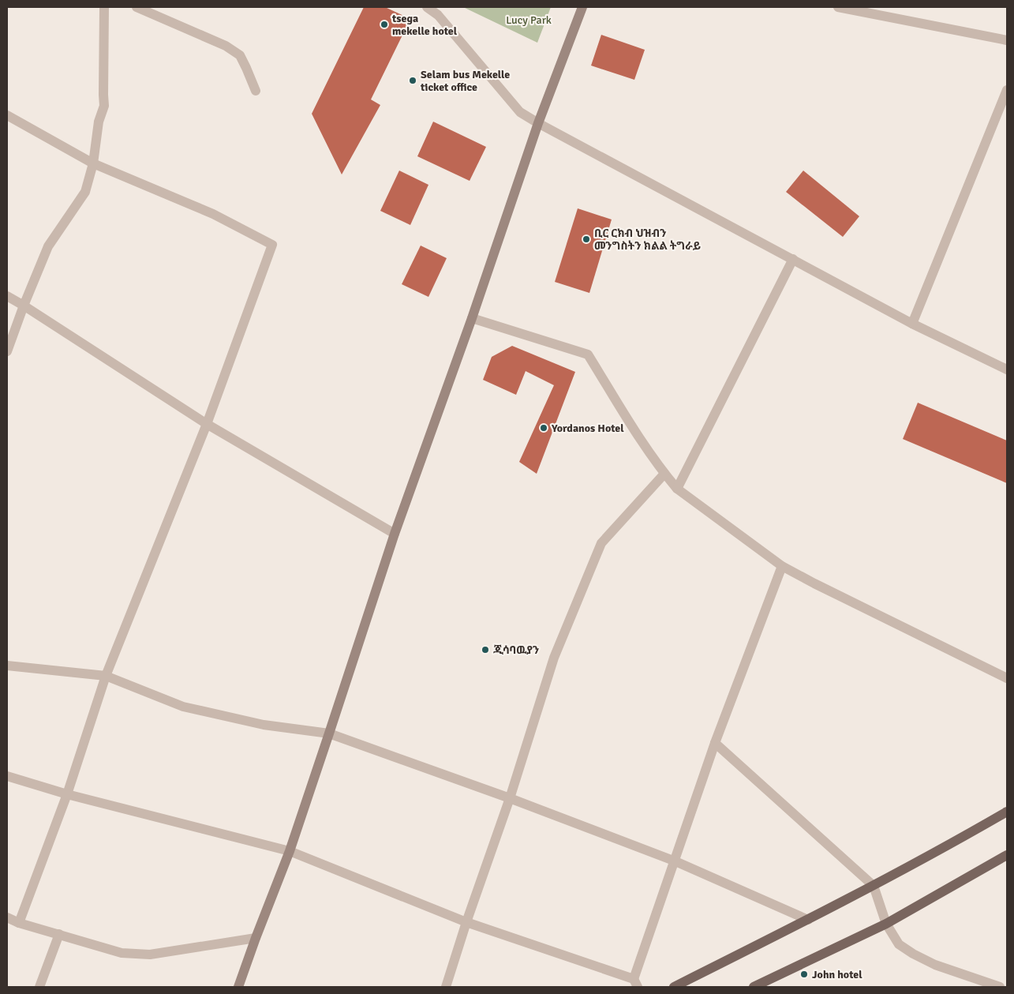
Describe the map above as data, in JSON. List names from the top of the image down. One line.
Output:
{"parks":["Lucy Park"],"places":["tsega mekelle hotel","Selam bus Mekelle ticket office","ቢር ርክብ ህዝብን መንግስትን ክልል ትግራይ","Yordanos Hotel","ጂሳባዉያን","John hotel"]}
